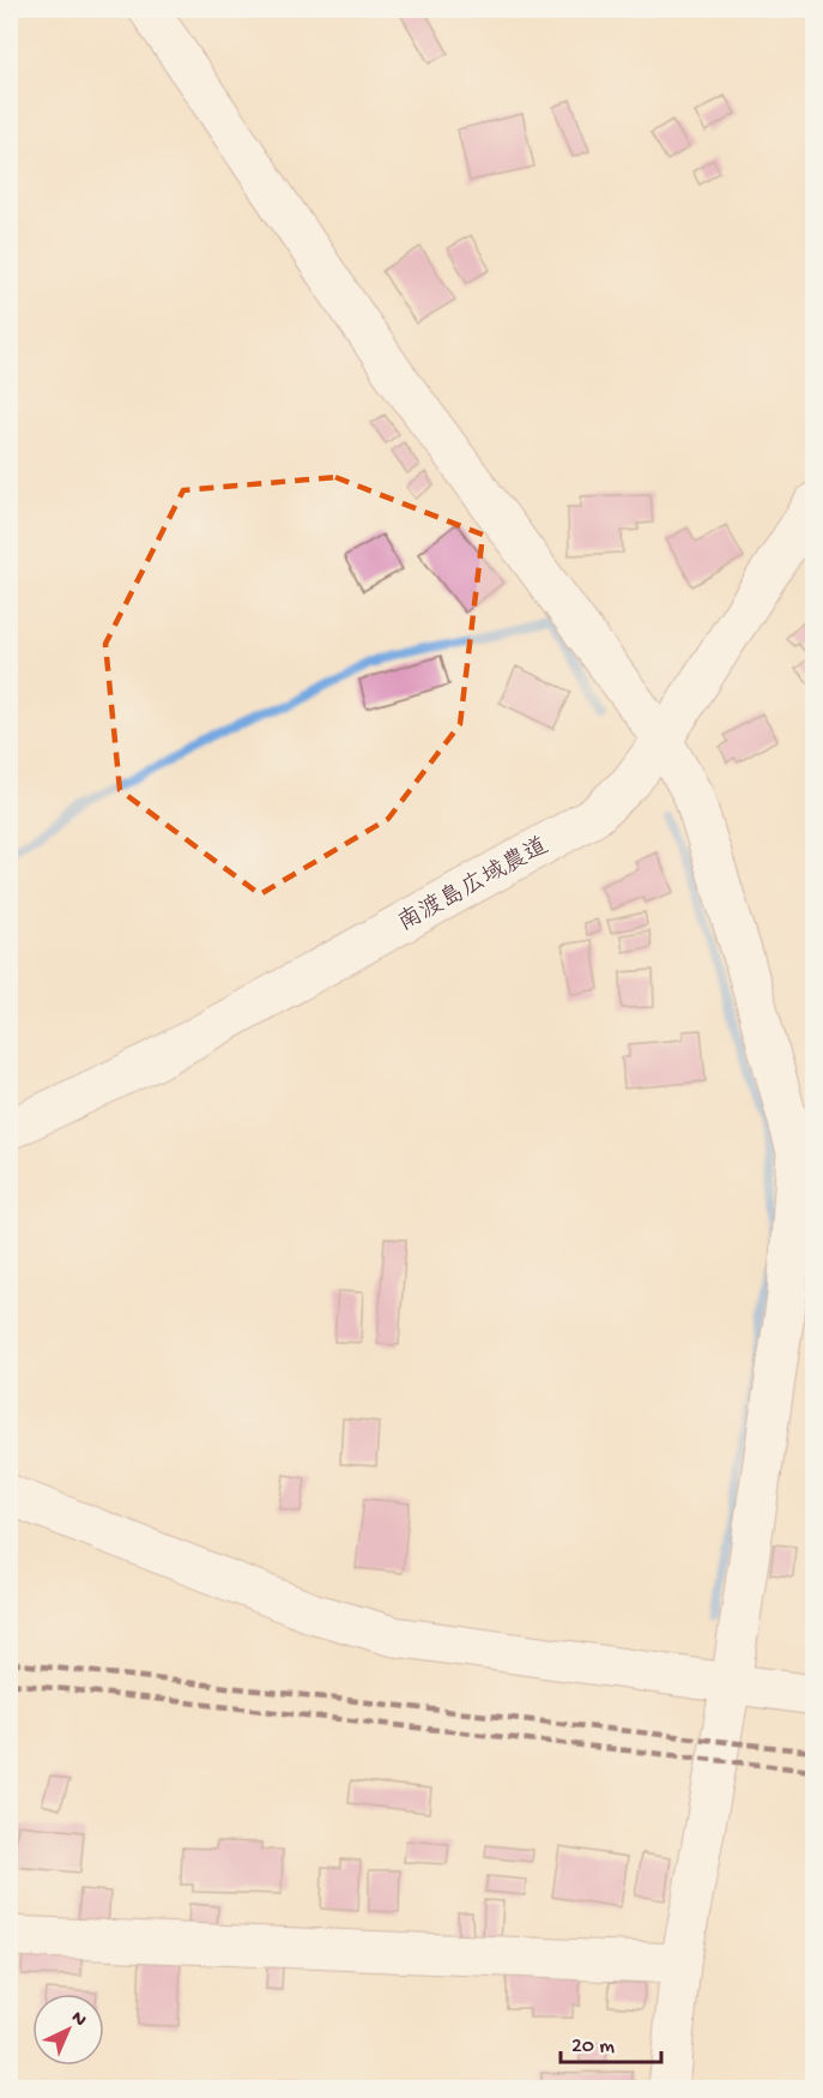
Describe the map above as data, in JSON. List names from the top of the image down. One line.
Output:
{"streets":{"street":["南渡島広域農道"]},"scale_bar":"20 m","north":"top right"}
